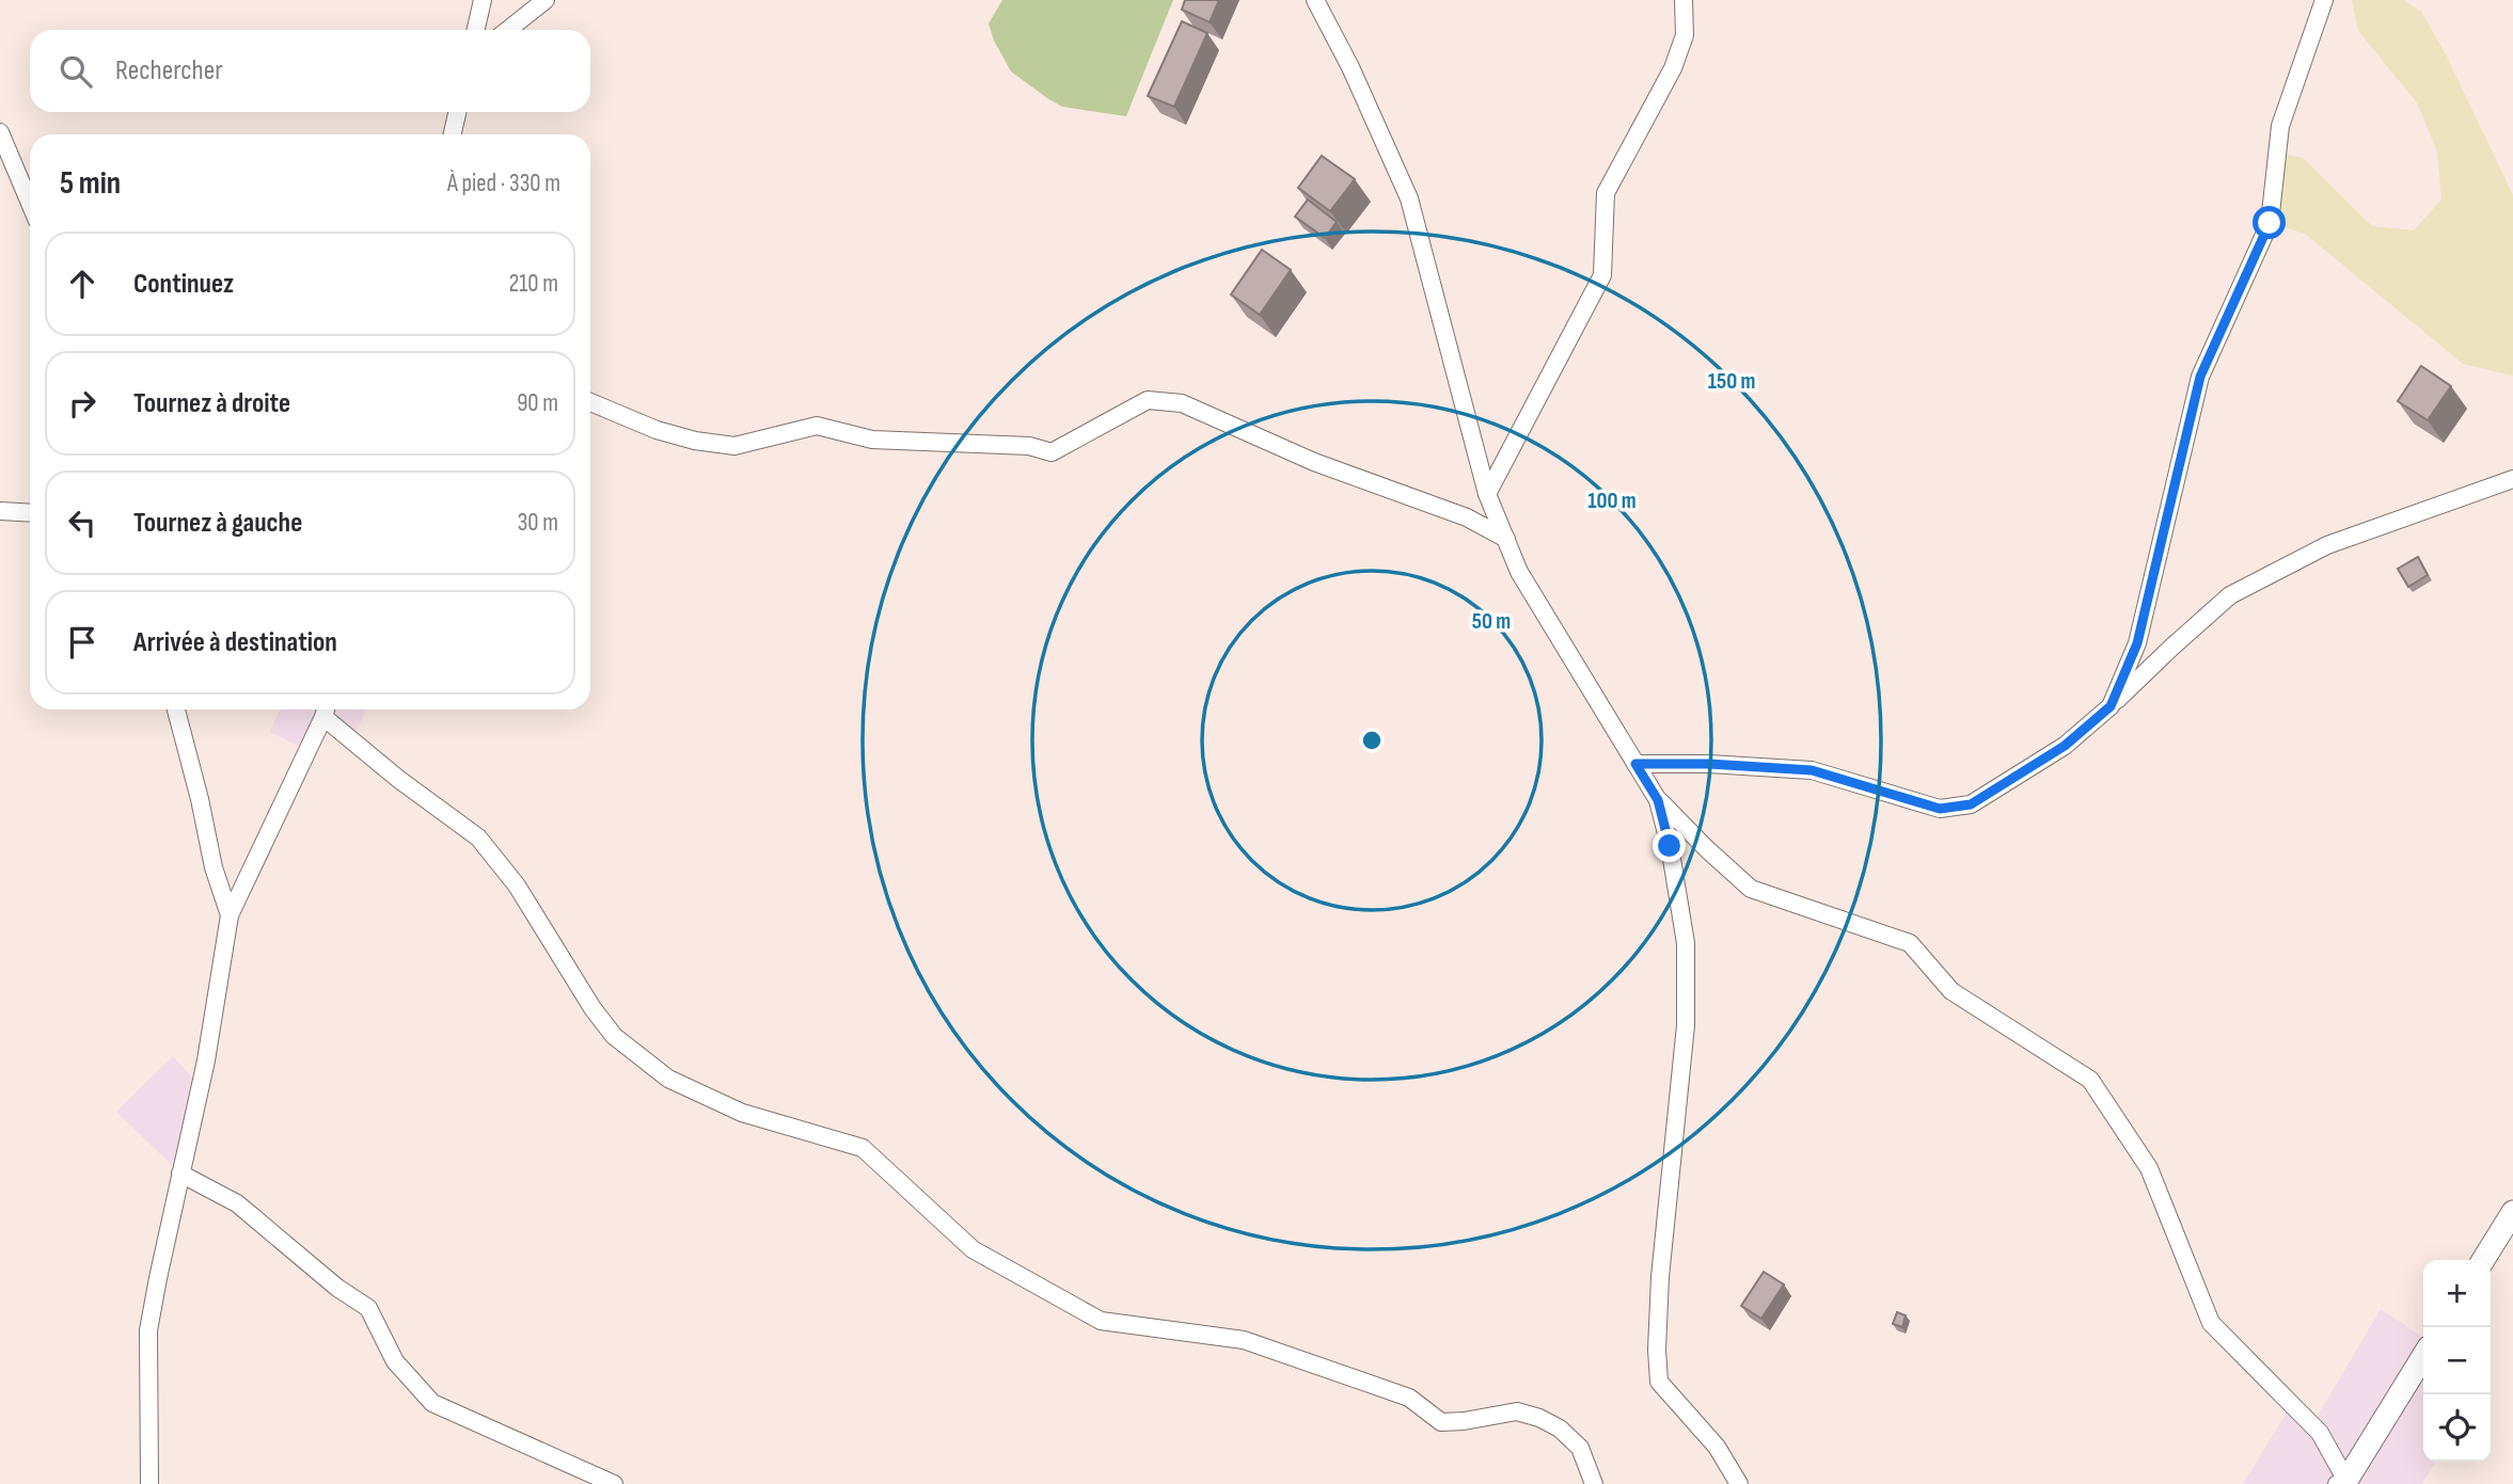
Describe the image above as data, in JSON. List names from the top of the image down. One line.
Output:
{"page":{"search":"Rechercher","heading":["5 min","À pied · 330 m"],"list":[["Continuez","210 m"],["Tournez à droite","90 m"],["Tournez à gauche","30 m"],"Arrivée à destination"],"map_buttons":["+","−"]},"rings":["150 m","100 m","50 m"]}
